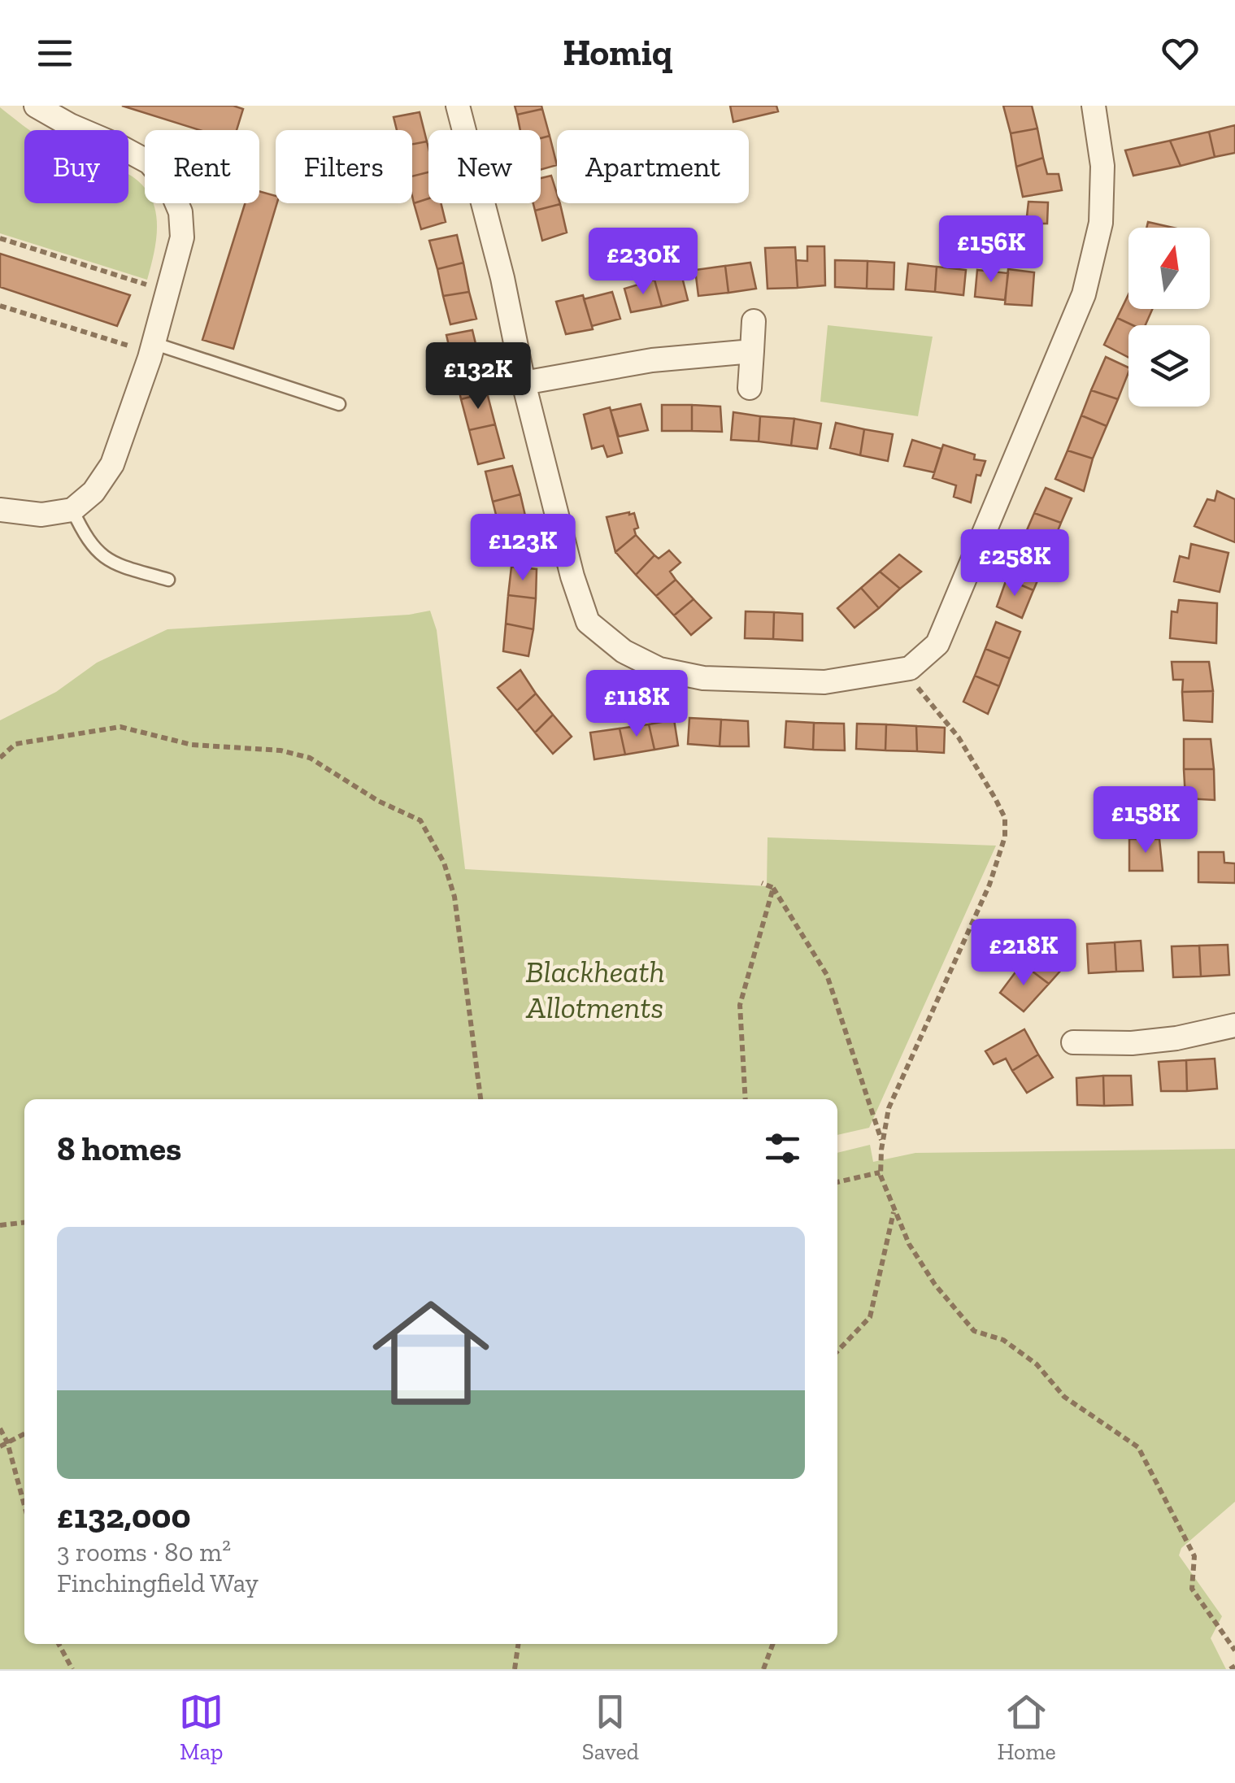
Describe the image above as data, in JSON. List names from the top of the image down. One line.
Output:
{"parks":["Blackheath Allotments"],"north":"top","page":{"header":"Homiq","chip":["Buy","Rent","Filters","New","Apartment"],"price":["£156K","£230K","£132K","£123K","£258K","£118K","£158K","£218K"],"heading":"8 homes","list":[{"name":"£132,000","note":"3 rooms · 80 m² · Finchingfield Way"}],"tabs":["Map","Saved","Home"]}}
